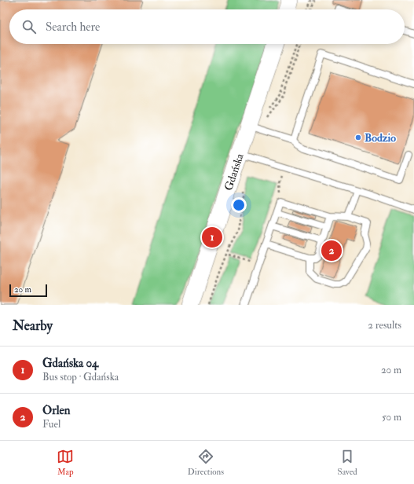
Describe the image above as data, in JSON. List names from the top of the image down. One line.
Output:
{"streets":{"street":["Gdańska"]},"places":["Bodzio"],"scale_bar":"20 m","page":{"search":"Search here","pins":["1","2"],"scale":"20 m","heading":["Nearby","2 results"],"list":[{"mark":"1","name":"Gdańska 04","note":"Bus stop · Gdańska","value":"20 m"},{"mark":"2","name":"Orlen","note":"Fuel","value":"50 m"}],"nav":["Map","Directions","Saved"]}}
